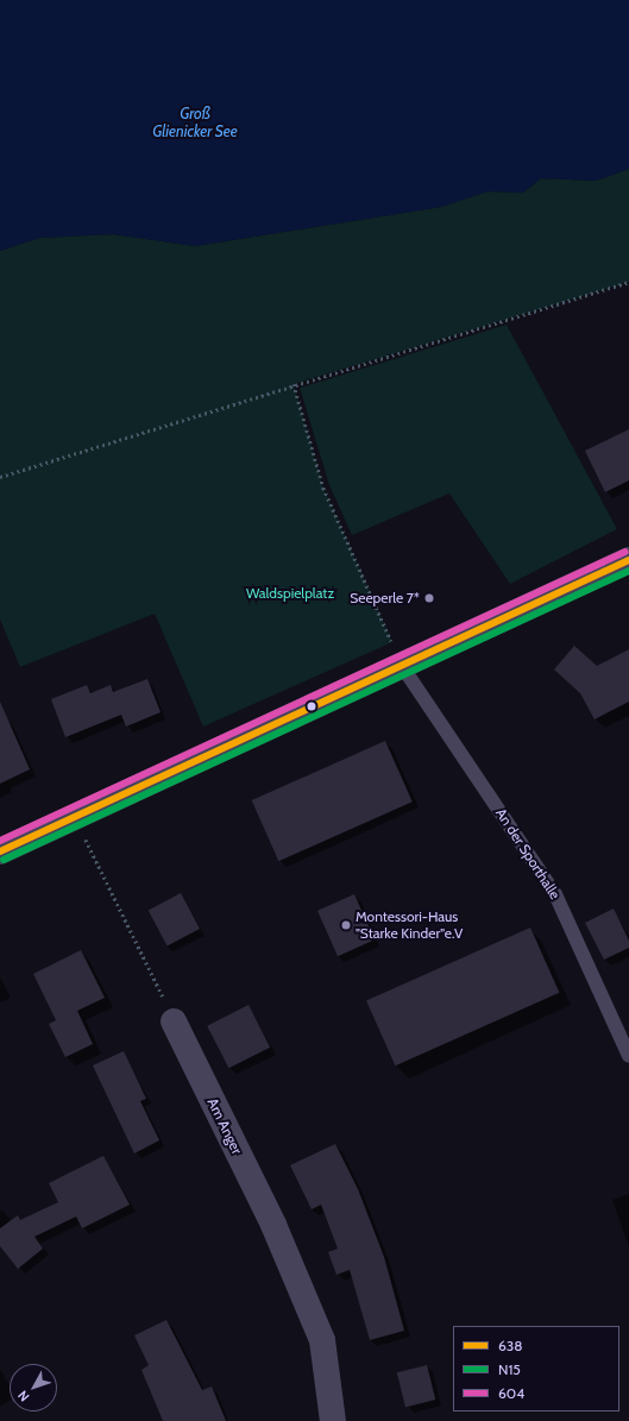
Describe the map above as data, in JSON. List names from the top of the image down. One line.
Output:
{"streets":{"street":["Am Anger"],"lane":["An der Sporthalle"]},"water":["Groß Glienicker See"],"parks":["Waldspielplatz"],"places":["Seeperle 7*","Montessori-Haus \"Starke Kinder\"e.V"],"lines":["transit line 604","transit line 638","transit line N15"],"legend":["638","N15","604"],"north":"bottom left"}
